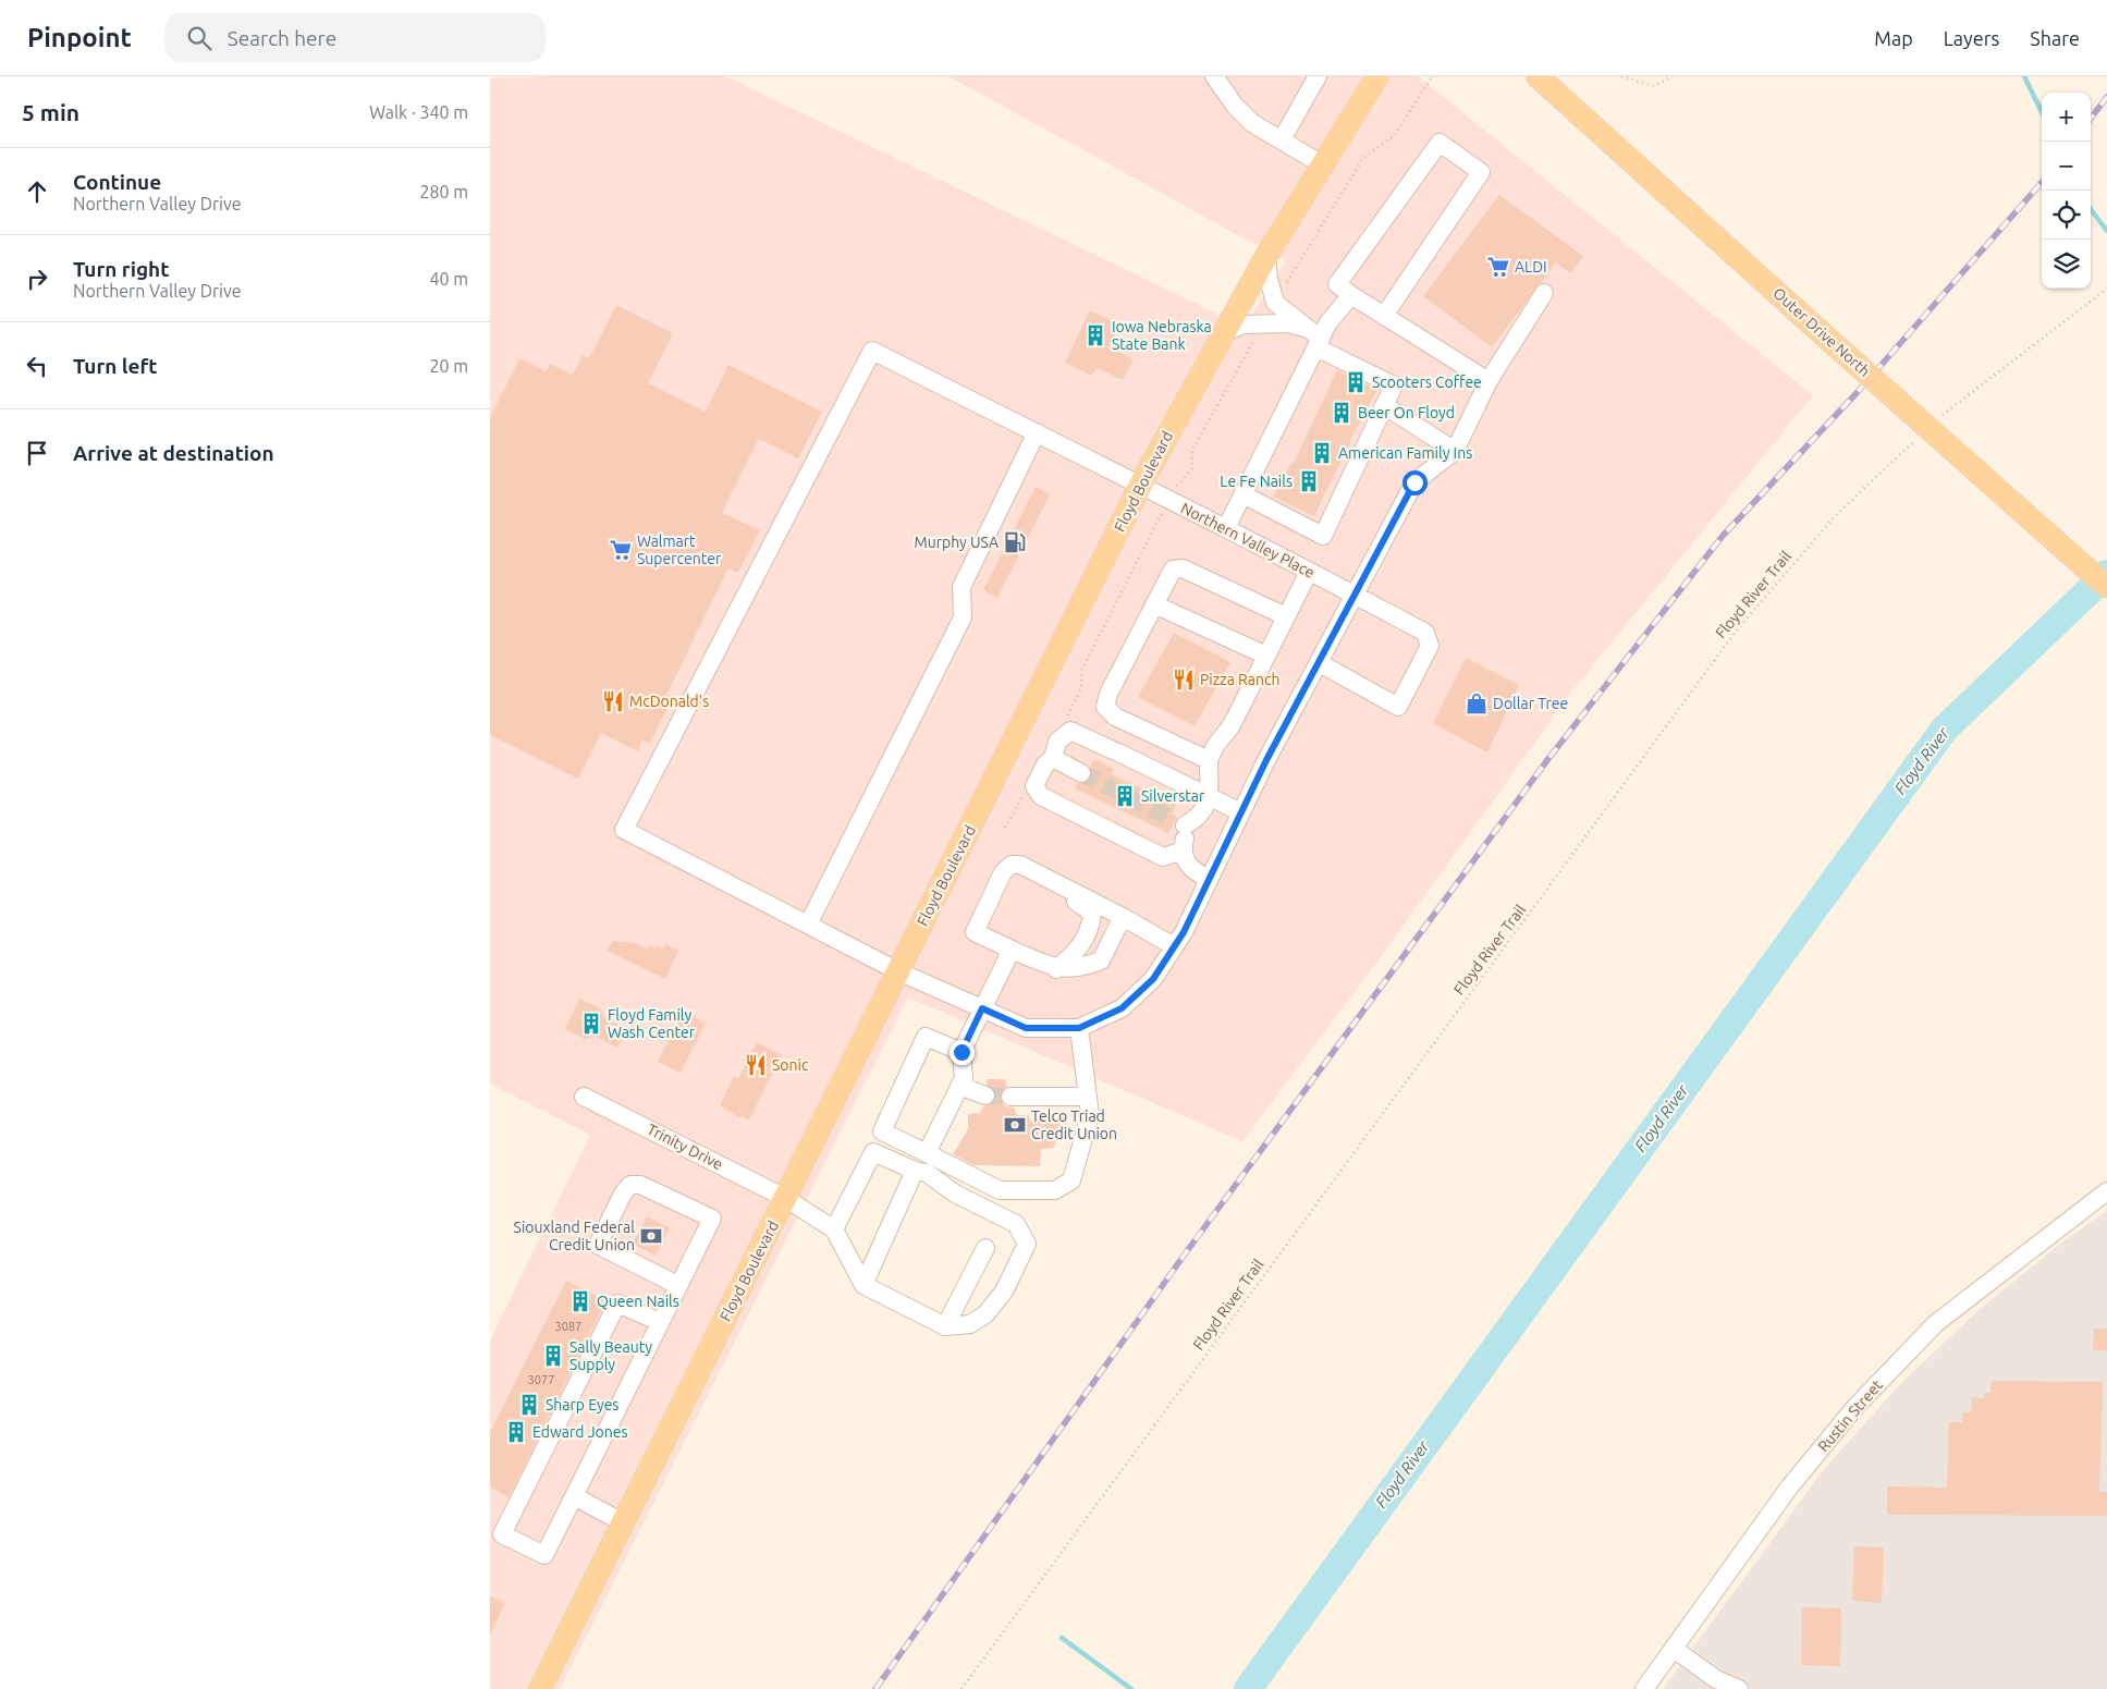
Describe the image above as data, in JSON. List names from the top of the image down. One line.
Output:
{"streets":{"main road":["Outer Drive North","Floyd Boulevard"],"street":["Northern Valley Place","Trinity Drive","Rustin Street"],"path":["Floyd River Trail"]},"crossings":[["Floyd Boulevard","Northern Valley Place"],["Floyd Boulevard","Trinity Drive"]],"water":["Floyd River"],"places":{"supermarket":["ALDI","Walmart Supercenter"],"building":["Iowa Nebraska State Bank","Scooters Coffee","Beer On Floyd","American Family Ins","Le Fe Nails","Silverstar","Floyd Family Wash Center","Queen Nails","Sally Beauty Supply","Sharp Eyes","Edward Jones"],"fuel station":["Murphy USA"],"restaurant":["Pizza Ranch","McDonald's","Sonic"],"shop":["Dollar Tree"],"bank":["Telco Triad Credit Union","Siouxland Federal Credit Union"]},"house_numbers":["3087","3077"],"page":{"header":"Pinpoint","search":"Search here","nav":["Map","Layers","Share"],"heading":["5 min","Walk · 340 m"],"map_buttons":["+","−"],"list":[["Continue","Northern Valley Drive","280 m"],["Turn right","Northern Valley Drive","40 m"],["Turn left","20 m"],"Arrive at destination"]}}
